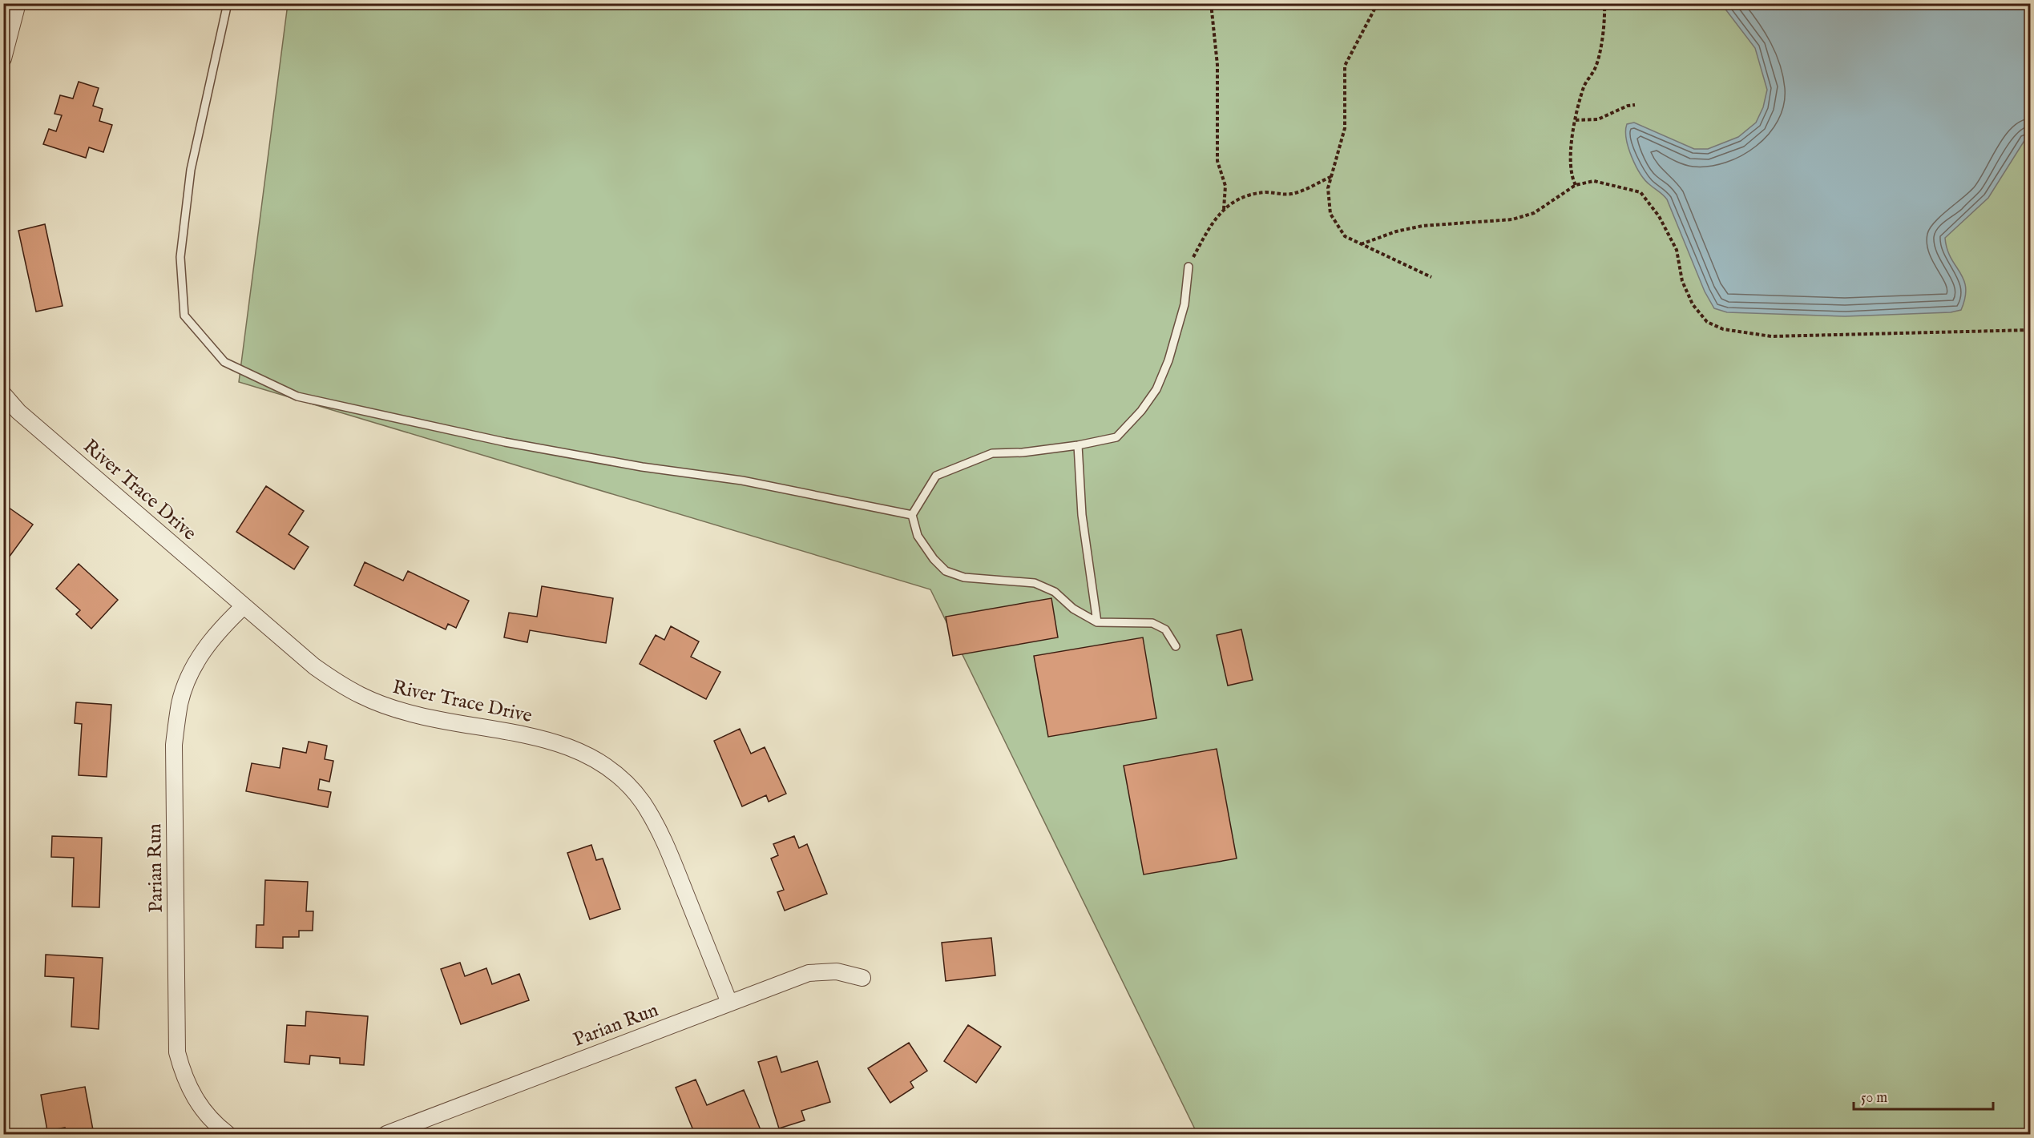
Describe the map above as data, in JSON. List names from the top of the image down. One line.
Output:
{"streets":{"street":["River Trace Drive","Parian Run"]},"crossings":[["River Trace Drive","Parian Run"]],"scale_bar":"50 m"}
